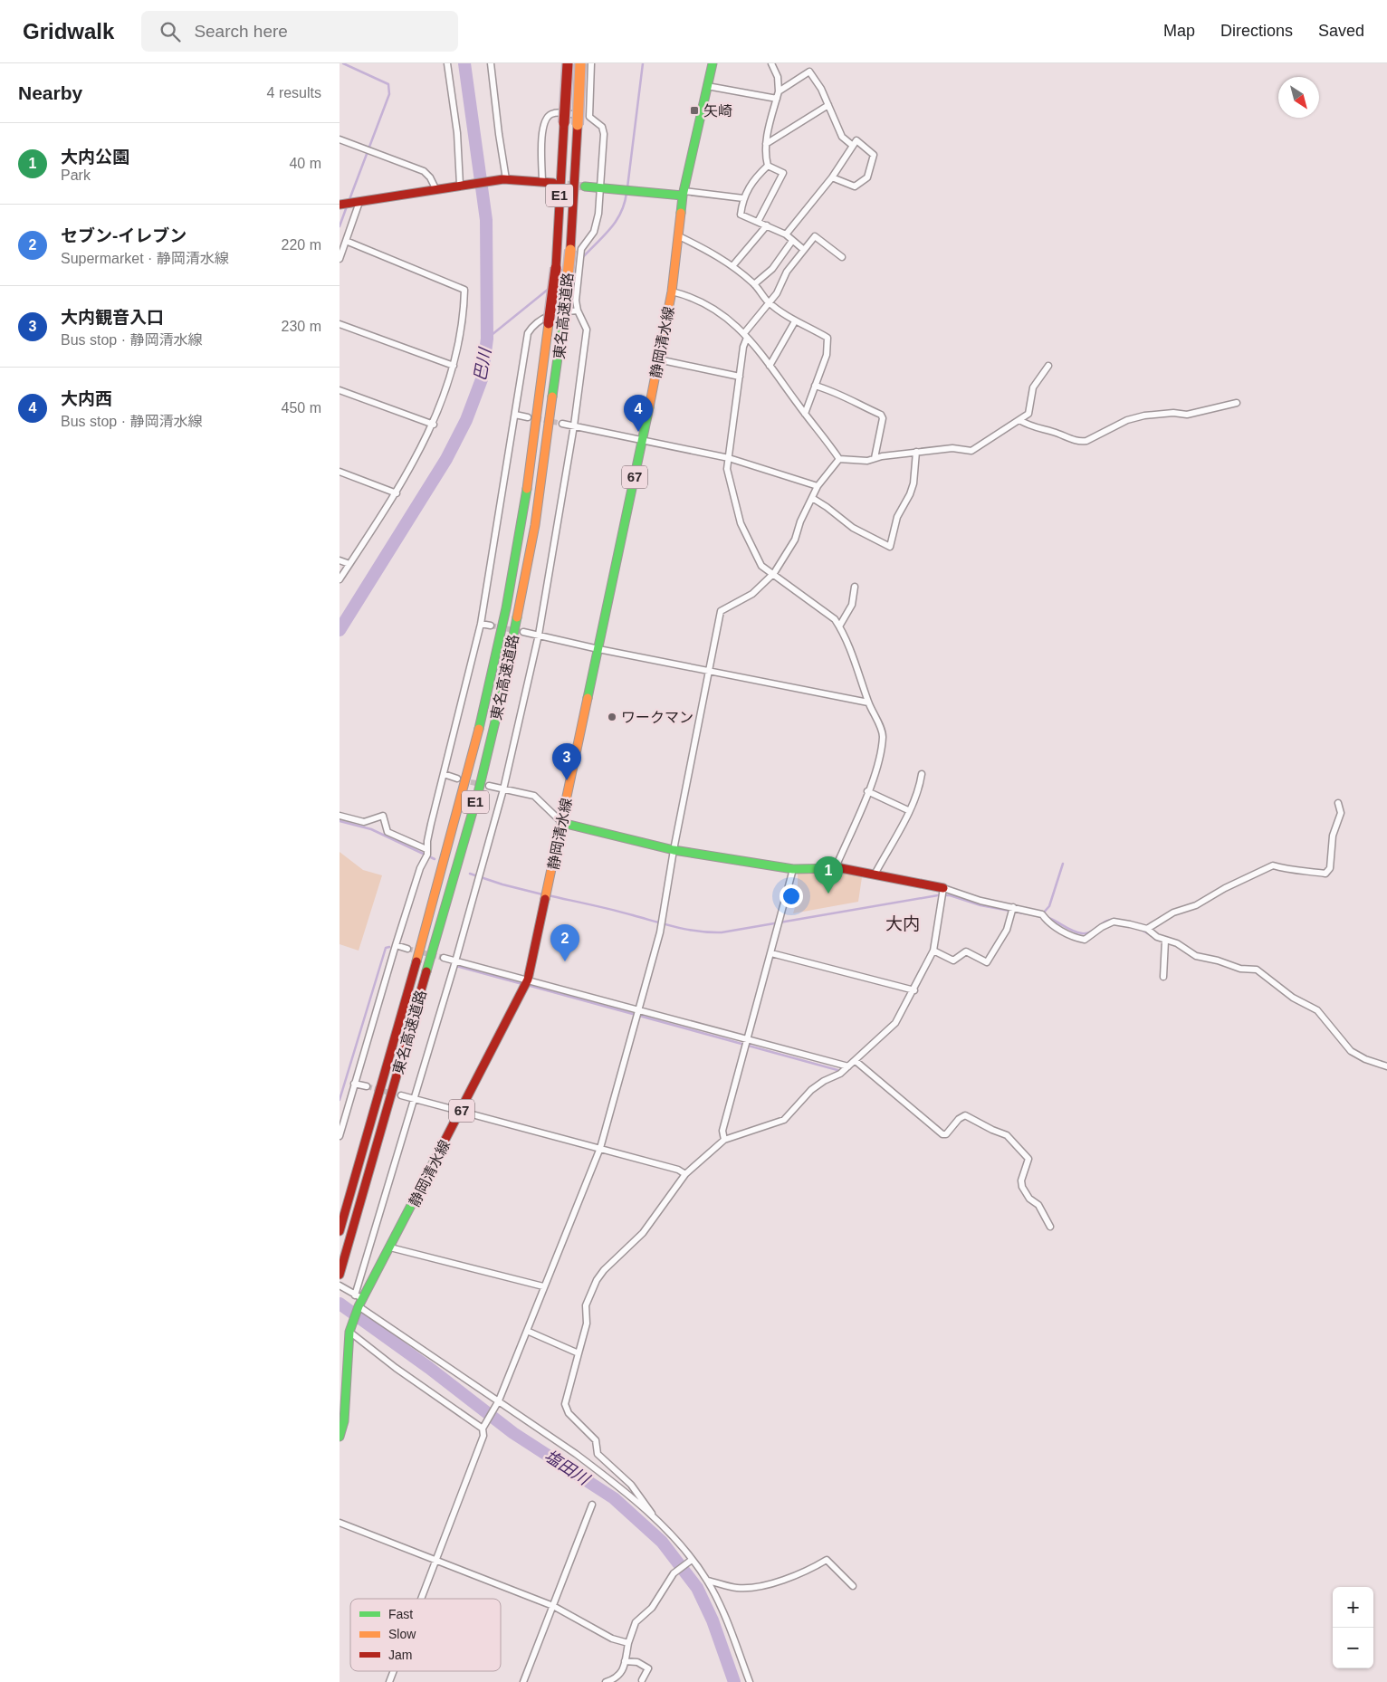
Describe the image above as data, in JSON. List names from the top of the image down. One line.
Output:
{"streets":{"main road":["E1","東名高速道路","静岡清水線","67"]},"districts":["大内"],"water":["巴川","塩田川"],"places":{"transit":["矢崎"],"other":["ワークマン"]},"legend":["Fast","Slow","Jam"],"north":"bottom right","page":{"header":"Gridwalk","search":"Search here","nav":["Map","Directions","Saved"],"heading":["Nearby","4 results"],"list":[{"mark":"1","name":"大内公園","note":"Park","value":"40 m"},{"mark":"2","name":"セブン-イレブン","note":"Supermarket · 静岡清水線","value":"220 m"},{"mark":"3","name":"大内観音入口","note":"Bus stop · 静岡清水線","value":"230 m"},{"mark":"4","name":"大内西","note":"Bus stop · 静岡清水線","value":"450 m"}],"pins":["4","3","1","2"],"map_buttons":["+","−"]}}
